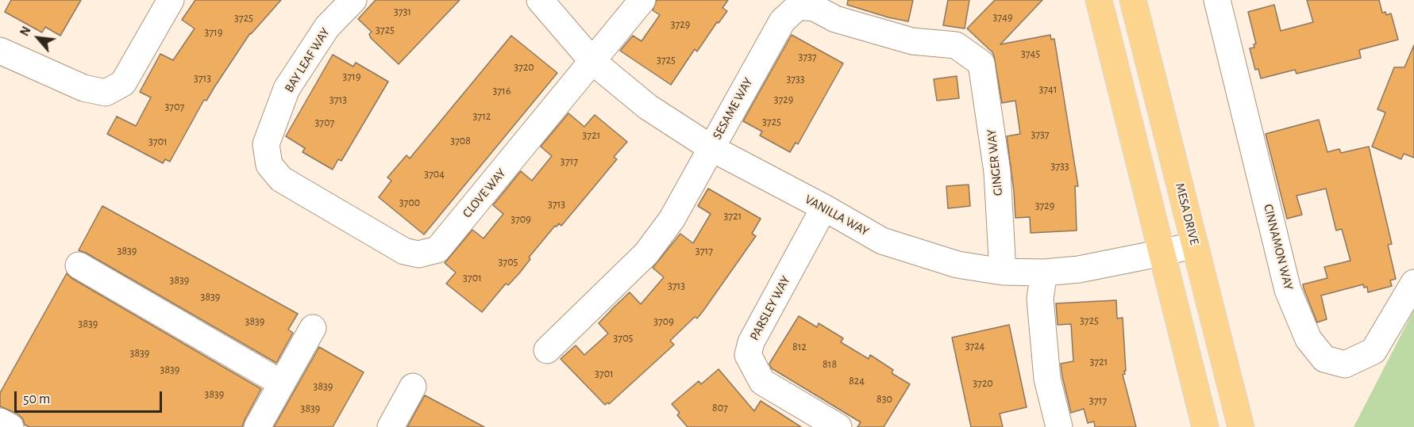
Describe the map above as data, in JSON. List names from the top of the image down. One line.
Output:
{"streets":{"main road":["MESA DRIVE"],"street":["BAY LEAF WAY","SESAME WAY","GINGER WAY","CLOVE WAY","VANILLA WAY","CINNAMON WAY","PARSLEY WAY"]},"crossings":[["BAY LEAF WAY","CLOVE WAY"],["SESAME WAY","GINGER WAY"],["SESAME WAY","VANILLA WAY"],["GINGER WAY","VANILLA WAY"],["CLOVE WAY","VANILLA WAY"],["MESA DRIVE","VANILLA WAY"],["VANILLA WAY","PARSLEY WAY"]],"house_numbers":["3731","3749","3725","3729","3725","3719","3745","3737","3725","3720","3719","3713","3733","3741","3716","3713","3729","3707","3712","3725","3707","3737","3721","3708","3701","3717","3733","3704","3700","3713","3729","3721","3709","3839","3717","3705","3701","3839","3713","3839","3725","3839","3709","3839","3705","3724","812","3839","3721","818","3839","3701","824","3720","3839","3839","830","3717","807","3839"],"scale_bar":"50 m","north":"top left"}
